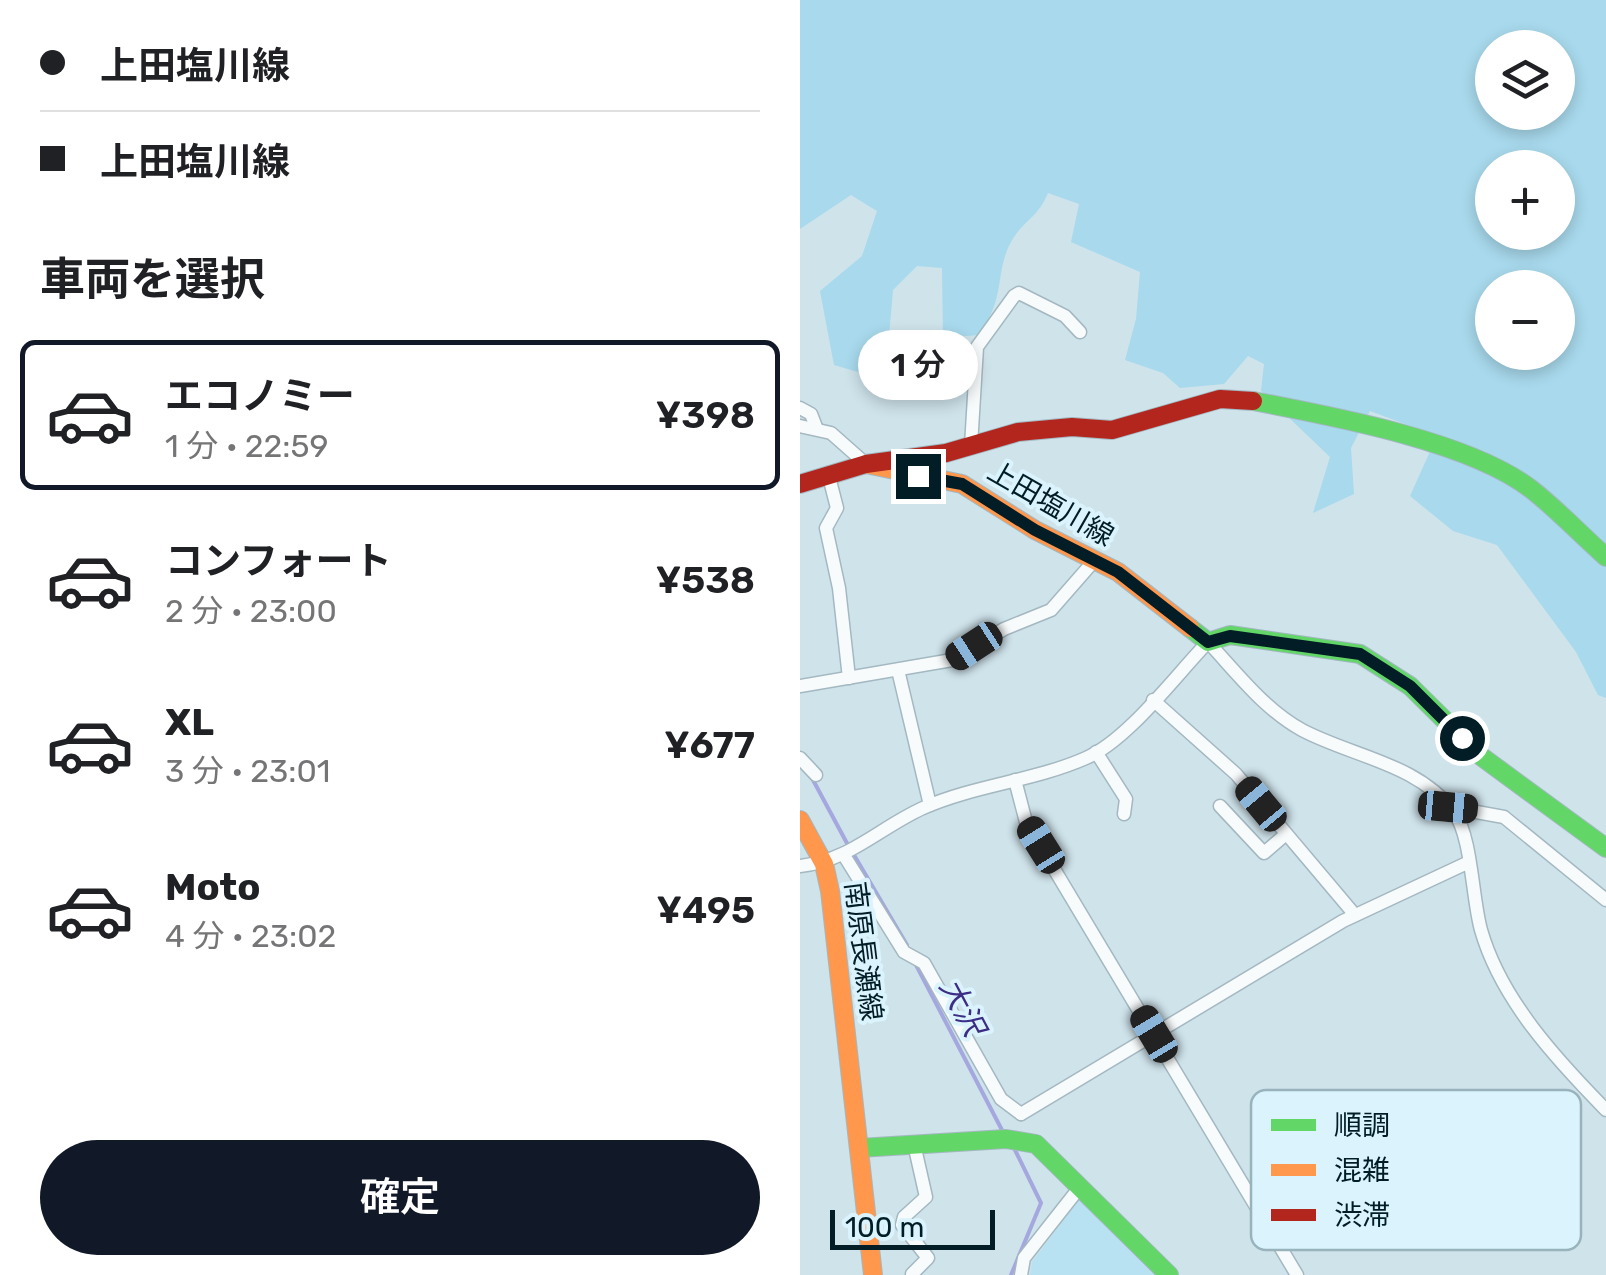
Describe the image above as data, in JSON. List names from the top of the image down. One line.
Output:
{"streets":{"main road":["上田塩川線","南原長瀬線"]},"water":["大沢"],"legend":["順調","混雑","渋滞"],"scale_bar":"100 m","page":{"banner":["上田塩川線","上田塩川線"],"map_buttons":["+","−"],"heading":"車両を選択","bubble":"1 分","list":[{"name":"エコノミー","note":"1 分 · 22:59","value":"¥398"},{"name":"コンフォート","note":"2 分 · 23:00","value":"¥538"},{"name":"XL","note":"3 分 · 23:01","value":"¥677"},{"name":"Moto","note":"4 分 · 23:02","value":"¥495"}],"buttons":"確定","scale":"100 m"}}
